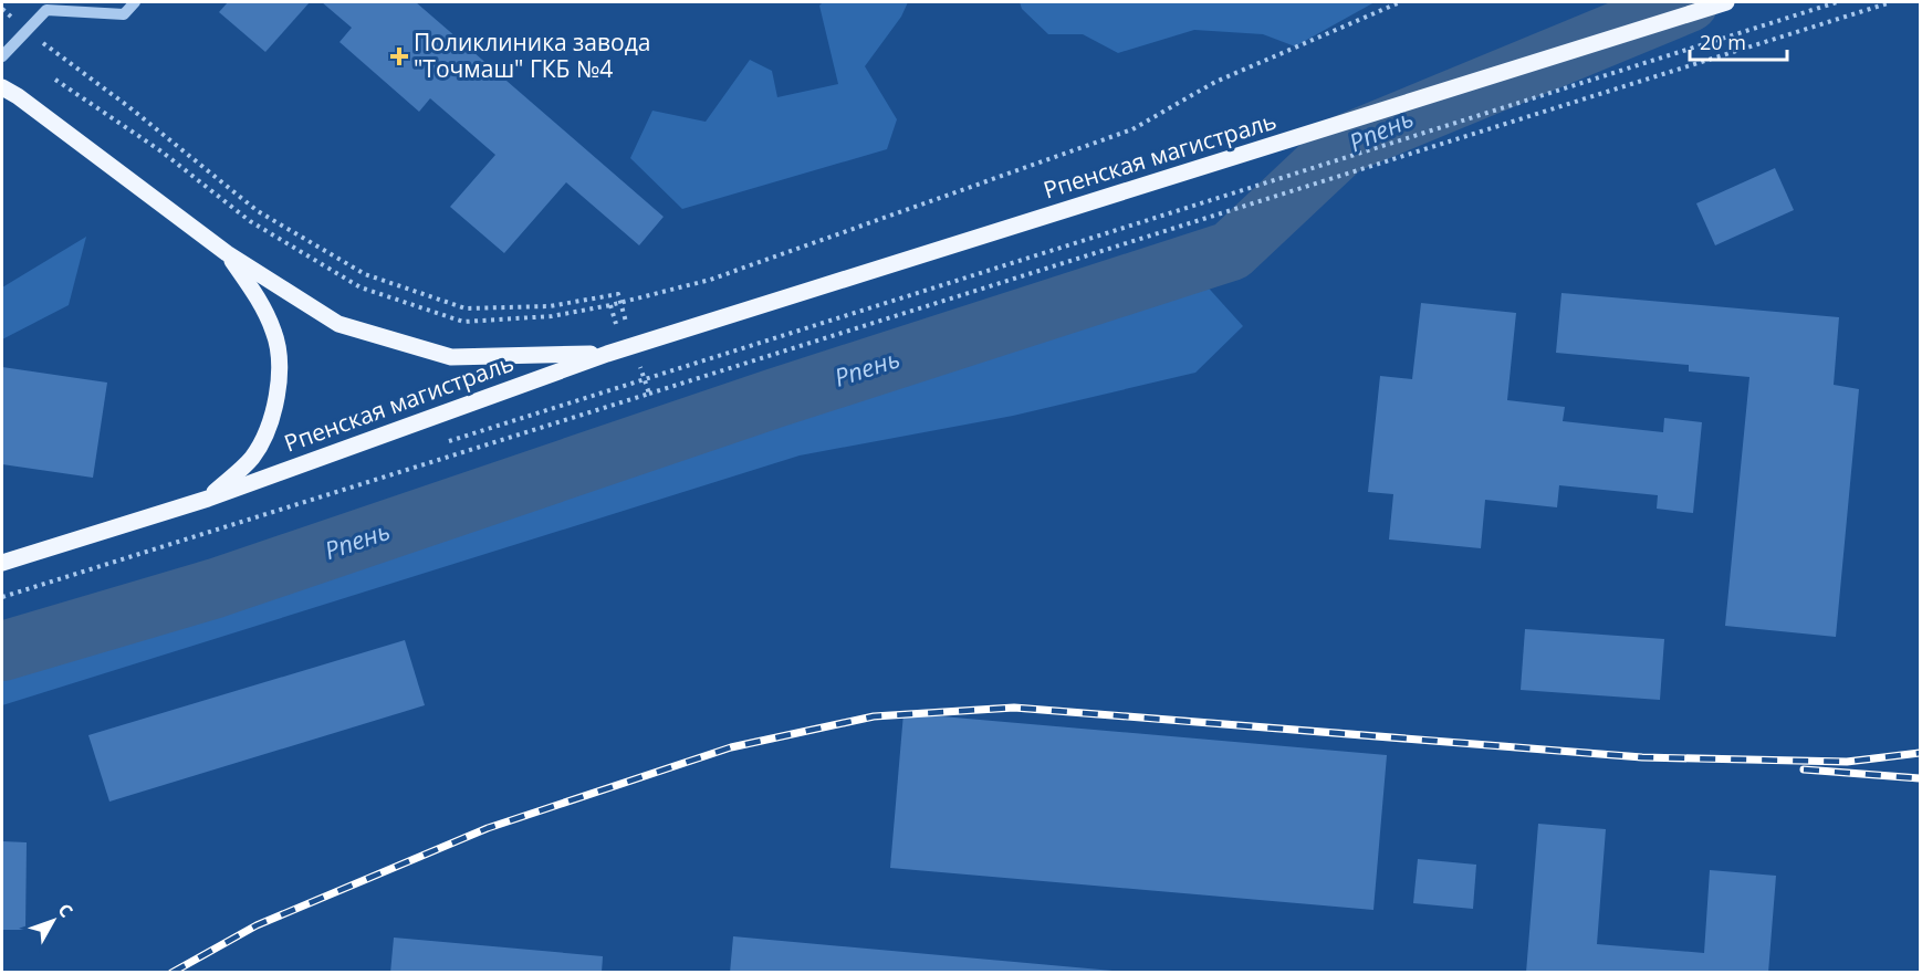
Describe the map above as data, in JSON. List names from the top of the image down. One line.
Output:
{"streets":{"main road":["Рпенская магистраль"]},"water":["Рпень"],"places":{"health":["Поликлиника завода \"Точмаш\" ГКБ №4"]},"scale_bar":"20 m","north":"top right"}
